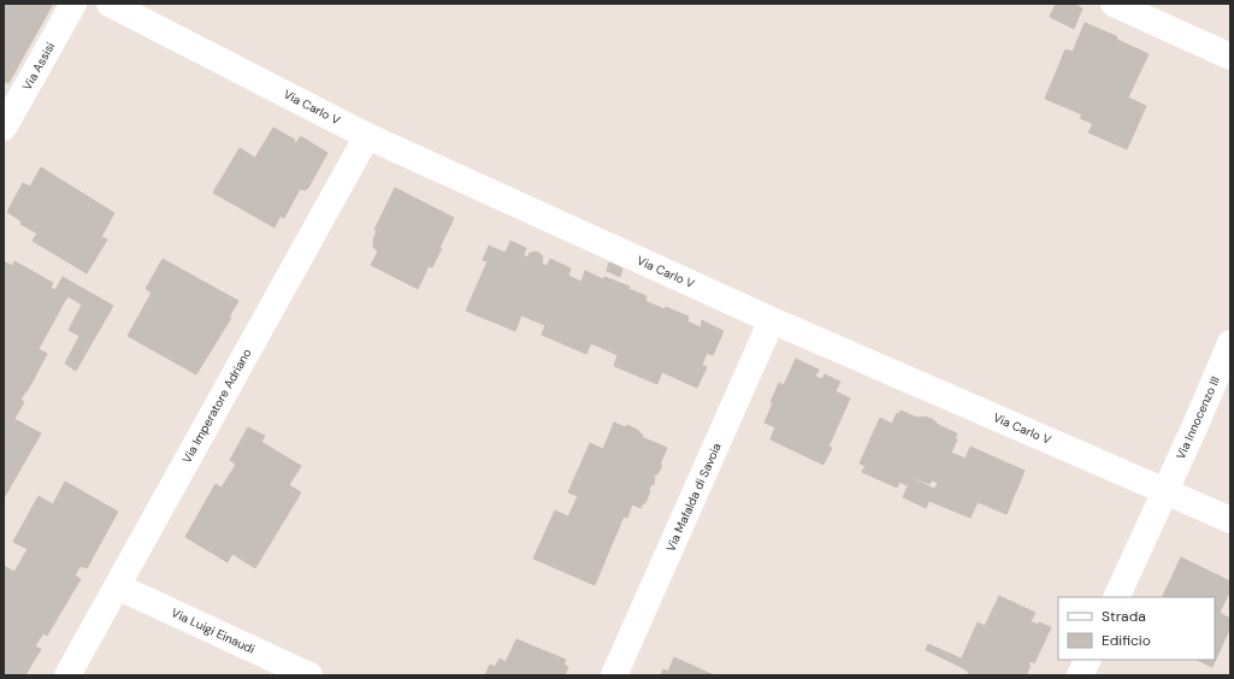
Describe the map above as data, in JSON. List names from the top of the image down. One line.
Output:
{"streets":{"street":["Via Assisi","Via Carlo V","Via Imperatore Adriano","Via Innocenzo III","Via Mafalda di Savoia","Via Luigi Einaudi"]},"crossings":[["Via Carlo V","Via Imperatore Adriano"],["Via Carlo V","Via Innocenzo III"],["Via Carlo V","Via Mafalda di Savoia"],["Via Imperatore Adriano","Via Luigi Einaudi"]],"legend":["Strada","Edificio"]}
